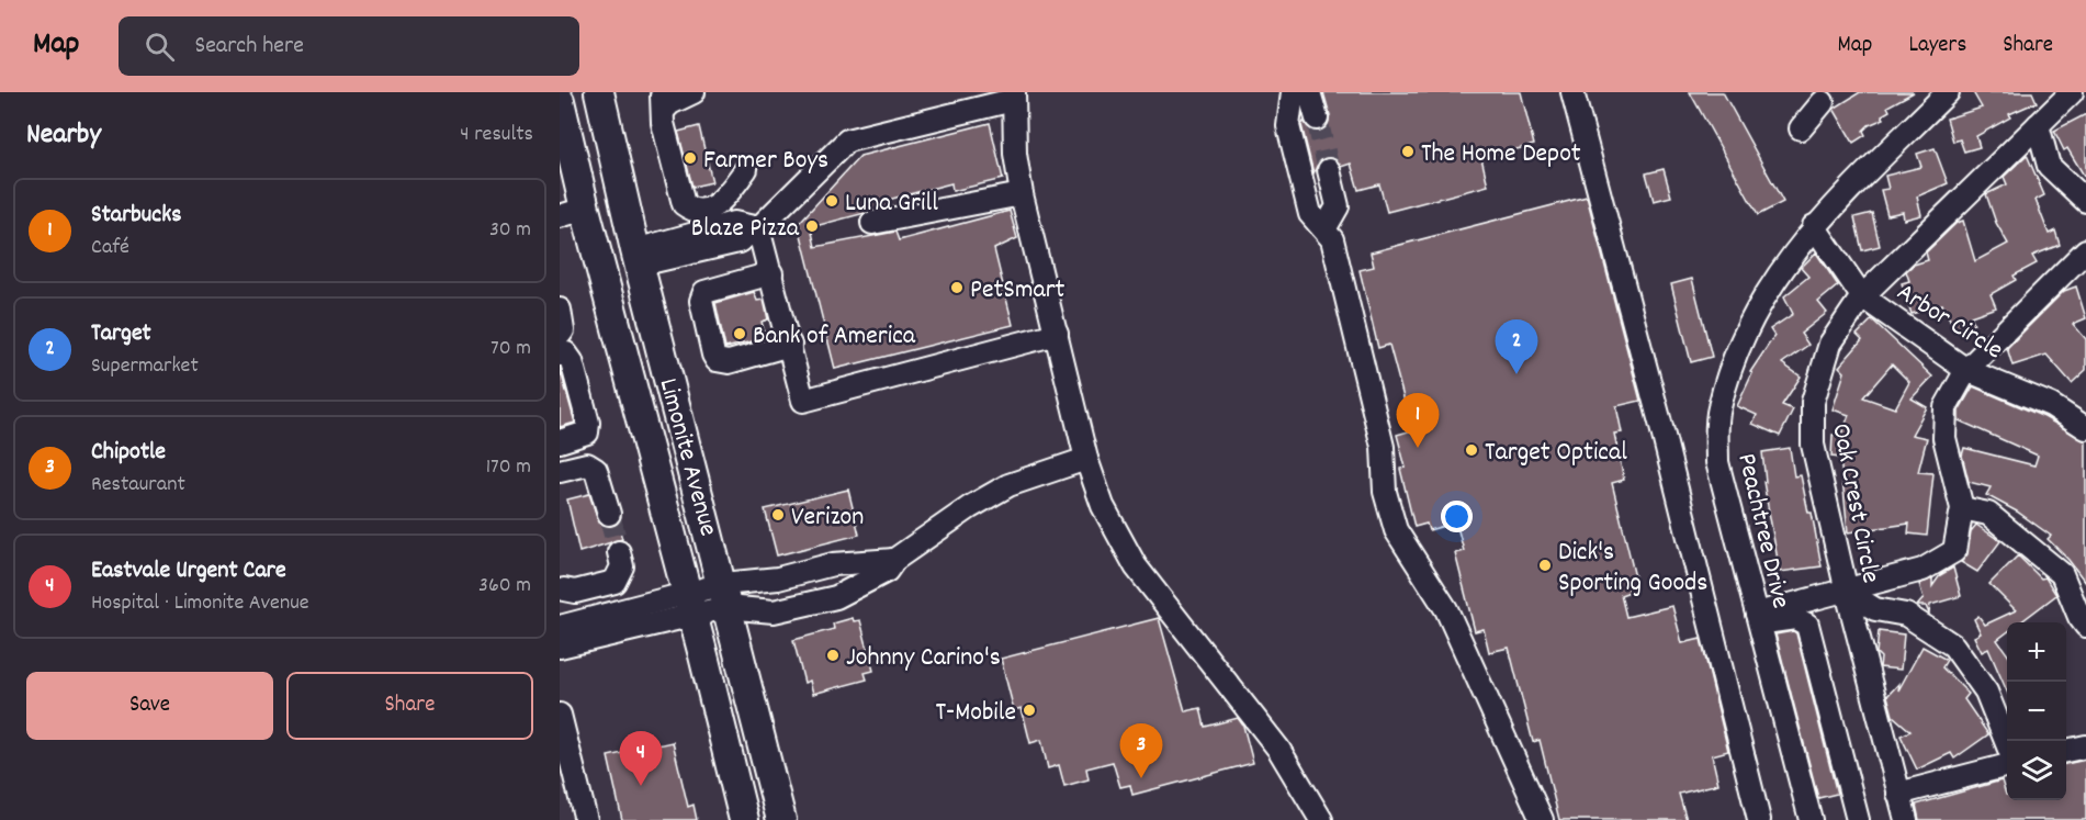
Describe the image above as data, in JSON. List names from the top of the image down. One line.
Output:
{"streets":{"main road":["Limonite Avenue"],"street":["Arbor Circle","Oak Crest Circle","Peachtree Drive"]},"crossings":[["Arbor Circle","Oak Crest Circle"],["Arbor Circle","Peachtree Drive"]],"places":["The Home Depot","Farmer Boys","Luna Grill","Blaze Pizza","PetSmart","Bank of America","Target Optical","Verizon","Dick's Sporting Goods","Johnny Carino's","T-Mobile"],"page":{"header":"Map","search":"Search here","nav":["Map","Layers","Share"],"heading":["Nearby","4 results"],"list":[{"mark":"1","name":"Starbucks","note":"Café","value":"30 m"},{"mark":"2","name":"Target","note":"Supermarket","value":"70 m"},{"mark":"3","name":"Chipotle","note":"Restaurant","value":"170 m"},{"mark":"4","name":"Eastvale Urgent Care","note":"Hospital · Limonite Avenue","value":"360 m"}],"pins":["2","1","3","4"],"map_buttons":["+","−"],"buttons":["Save","Share"]}}
